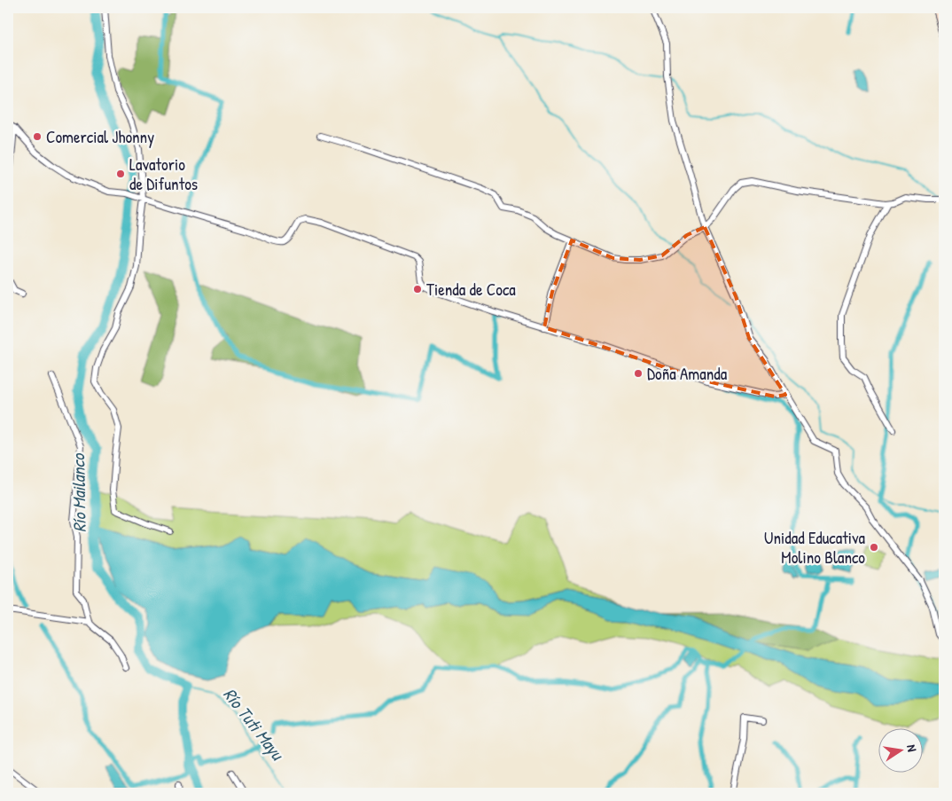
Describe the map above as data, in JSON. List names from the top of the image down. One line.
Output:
{"water":["Río Mailanco","Río Tuti Mayu"],"places":["Comercial Jhonny","Lavatorio de Difuntos","Tienda de Coca","Doña Amanda","Unidad Educativa Molino Blanco"],"north":"right"}
